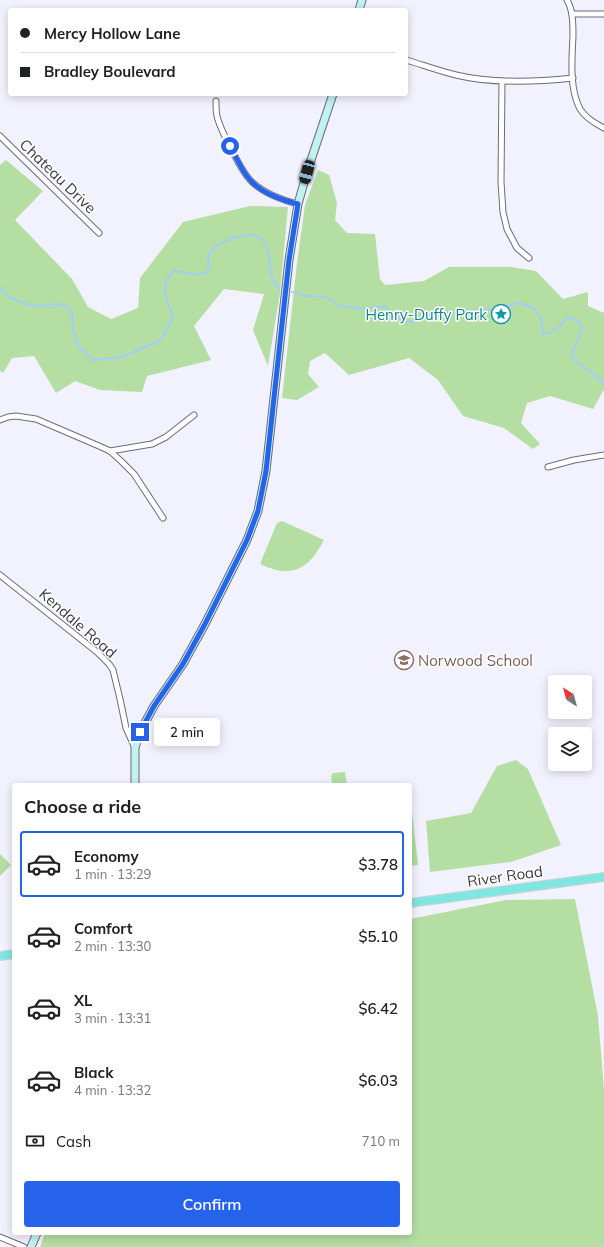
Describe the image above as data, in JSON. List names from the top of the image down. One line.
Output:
{"streets":{"main road":["River Road"],"street":["Chateau Drive","Kendale Road"]},"places":{"place":["Henry-Duffy Park"],"school or university":["Norwood School"]},"north":"top left","page":{"banner":["Mercy Hollow Lane","Bradley Boulevard"],"bubble":"2 min","heading":"Choose a ride","list":[{"name":"Economy","note":"1 min · 13:29","value":"$3.78"},{"name":"Comfort","note":"2 min · 13:30","value":"$5.10"},{"name":"XL","note":"3 min · 13:31","value":"$6.42"},{"name":"Black","note":"4 min · 13:32","value":"$6.03"}],"pay":["Cash","710 m"],"buttons":"Confirm"}}
